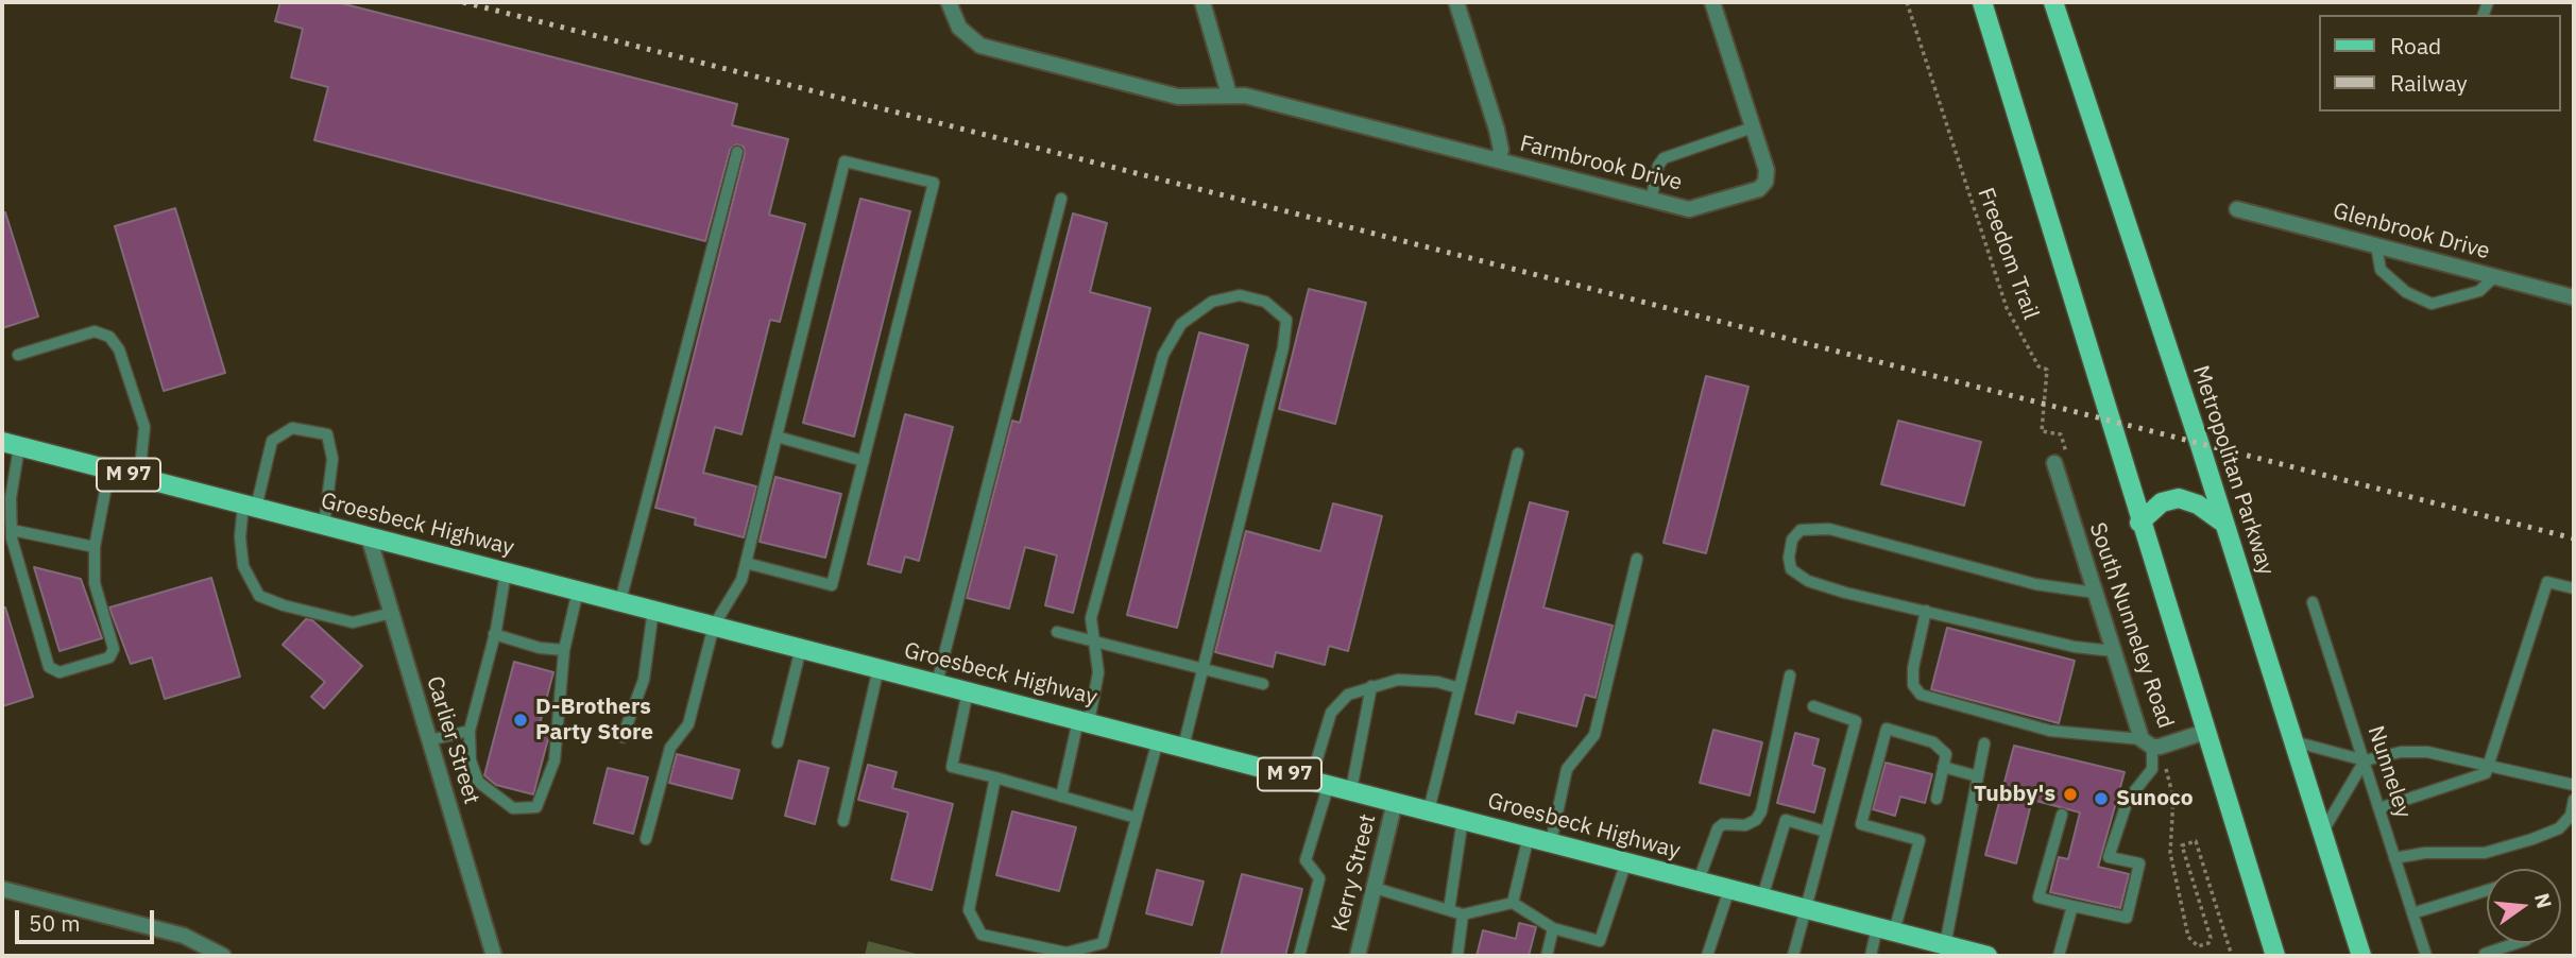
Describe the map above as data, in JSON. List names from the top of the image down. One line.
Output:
{"streets":{"main road":["Metropolitan Parkway","M 97","Groesbeck Highway"],"street":["Farmbrook Drive","Glenbrook Drive","South Nunneley Road","Carlier Street","Kerry Street"],"lane":["Nunneley"],"path":["Freedom Trail"]},"crossings":[["Freedom Trail","South Nunneley Road"],["Groesbeck Highway","Carlier Street"],["Groesbeck Highway","Kerry Street"]],"places":["D-Brothers Party Store","Tubby's","Sunoco"],"legend":["Road","Railway"],"scale_bar":"50 m","north":"right"}
